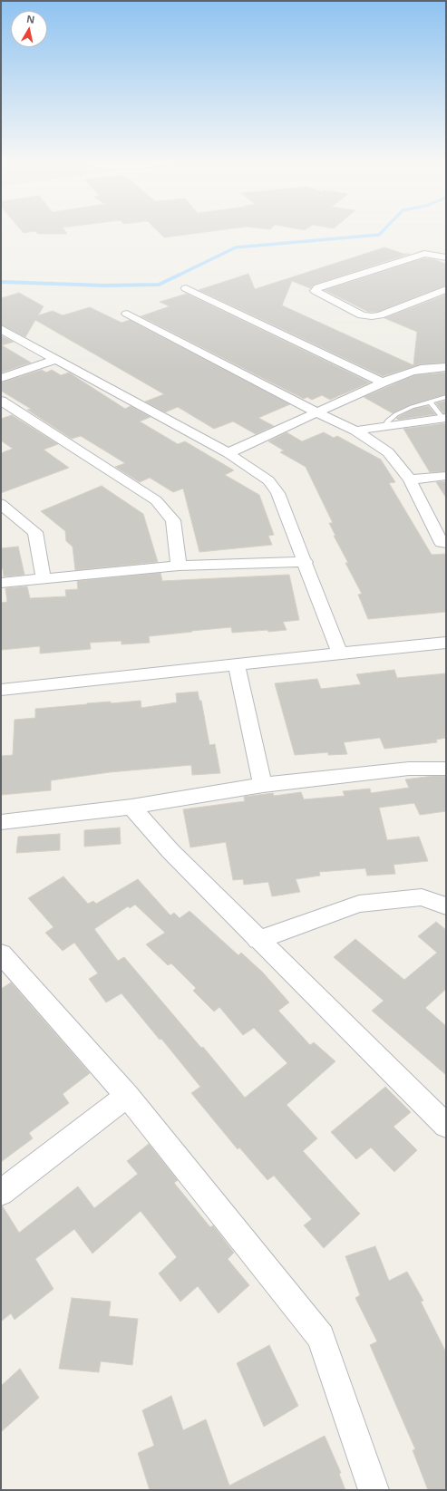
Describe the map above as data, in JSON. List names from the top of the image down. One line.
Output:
{"north":"top"}
